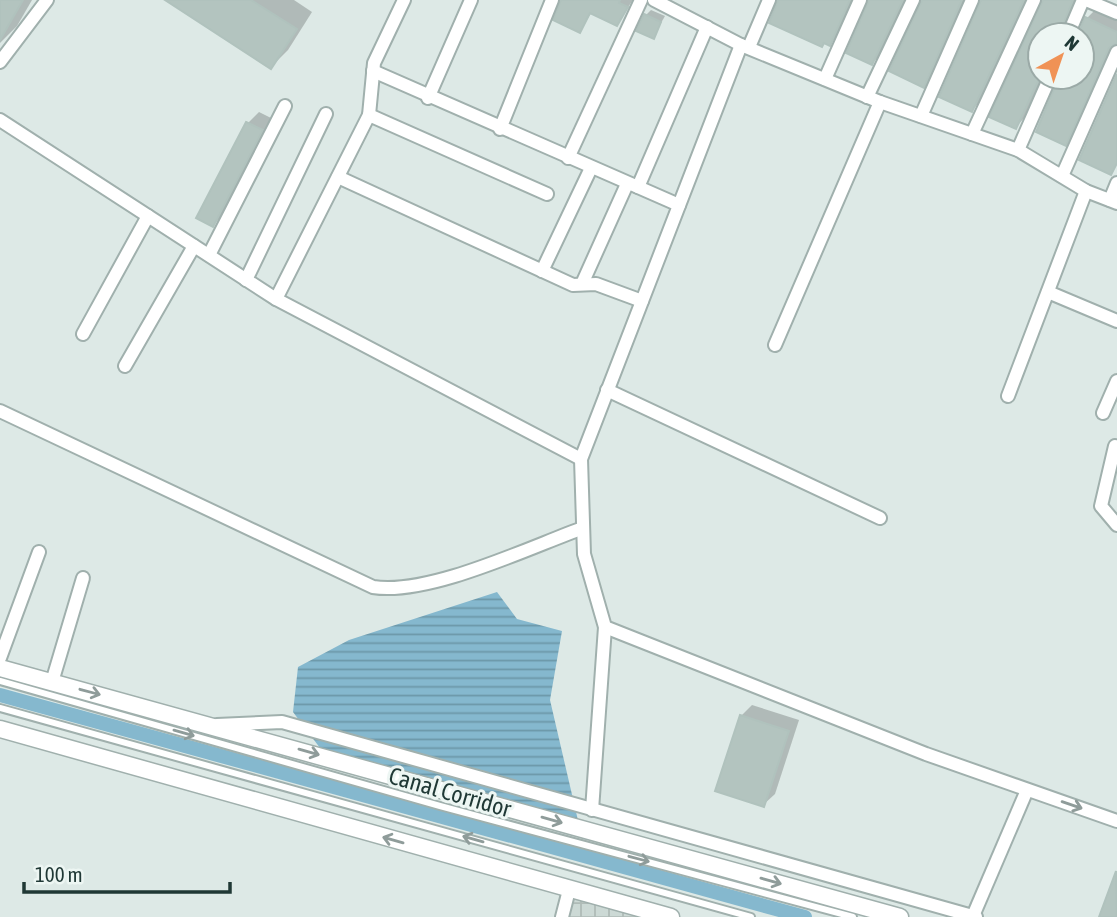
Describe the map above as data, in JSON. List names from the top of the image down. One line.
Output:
{"streets":{"street":["Canal Corridor"]},"scale_bar":"100 m","north":"top right"}
